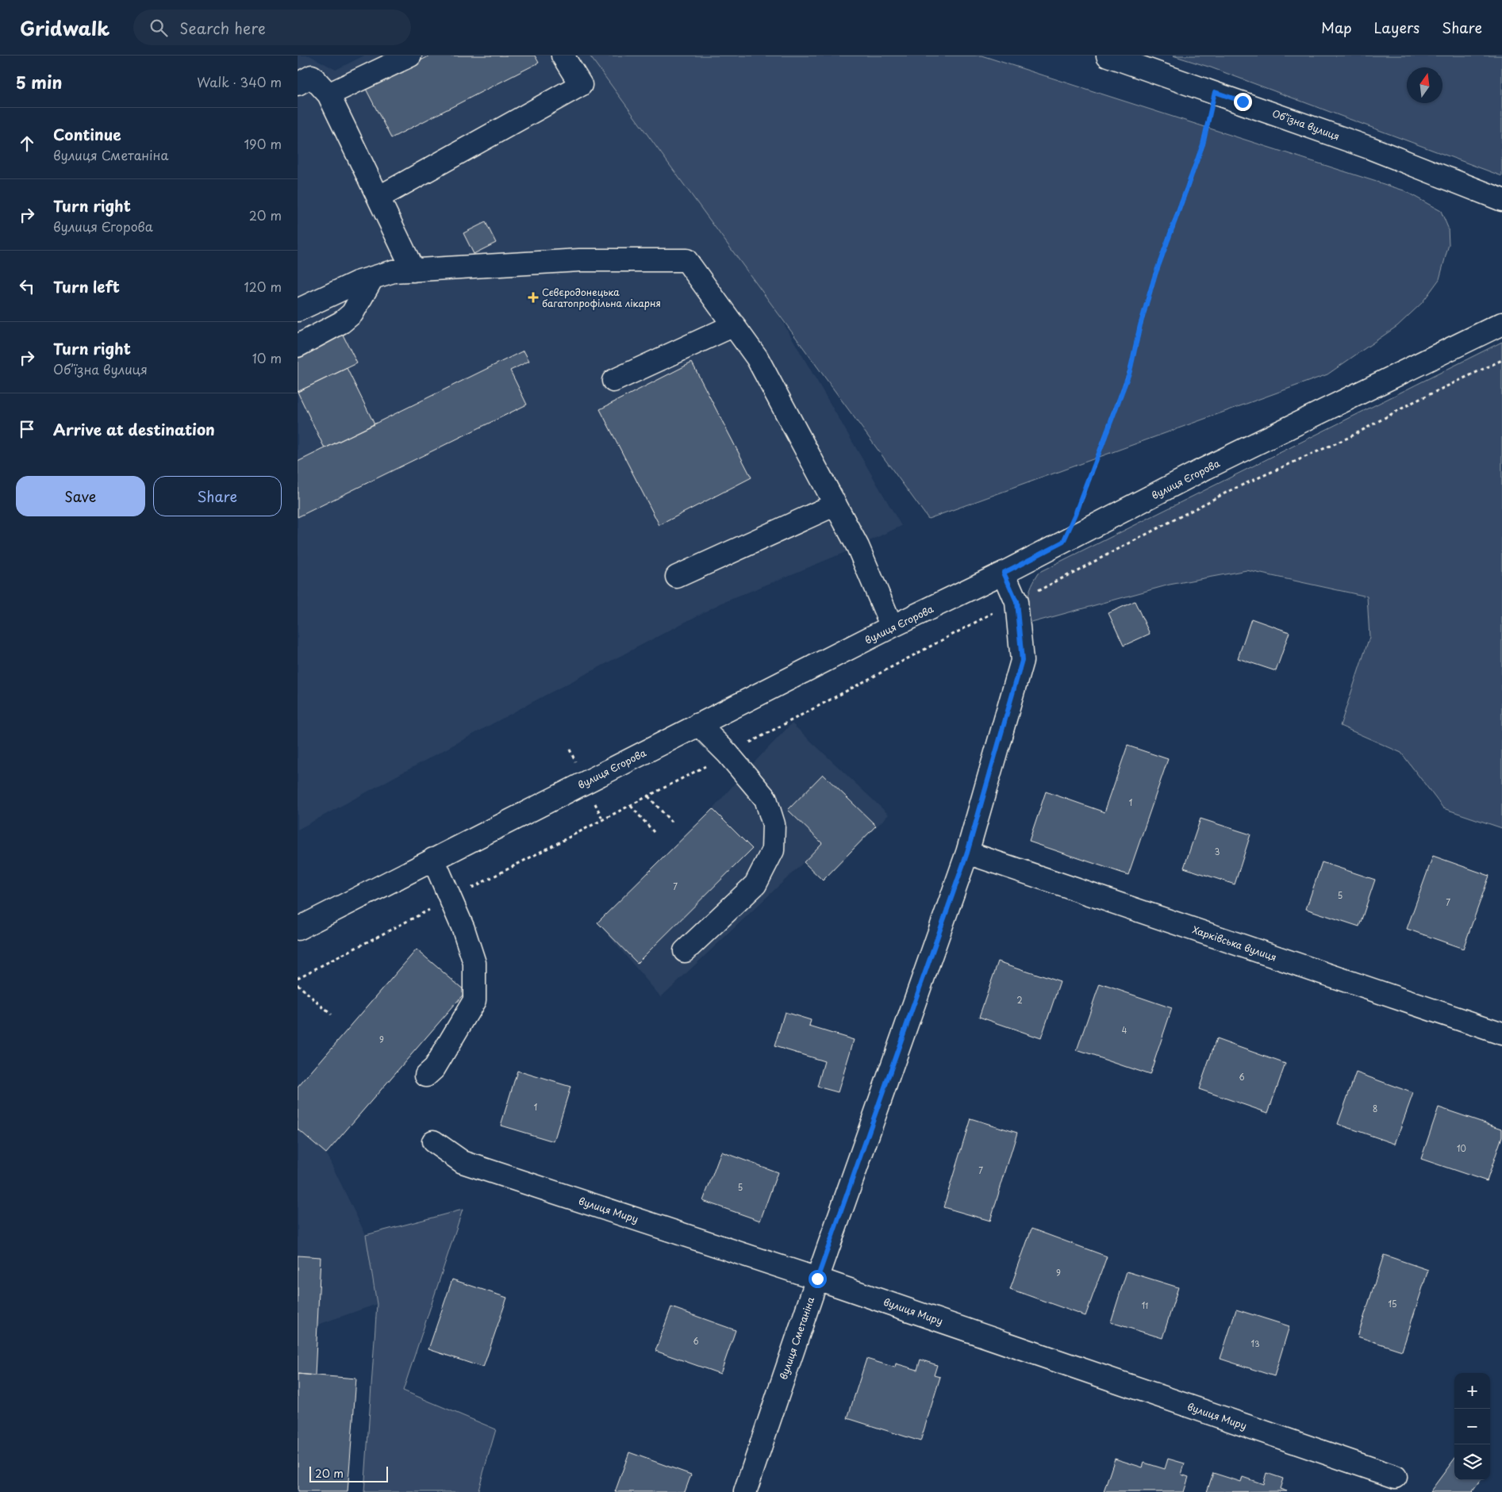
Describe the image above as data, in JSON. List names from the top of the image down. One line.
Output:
{"streets":{"street":["Об’їзна вулиця","вулиця Єгорова","Харківська вулиця","вулиця Миру","вулиця Сметаніна"]},"crossings":[["вулиця Єгорова","вулиця Сметаніна"],["Харківська вулиця","вулиця Сметаніна"],["вулиця Миру","вулиця Сметаніна"]],"places":{"health":["Сєвєродонецька багатопрофiльна лiкарня"]},"house_numbers":["1","3","7","5","7","2","4","9","6","1","8","10","7","5","9","15","11","6","13"],"scale_bar":"20 m","north":"top","page":{"header":"Gridwalk","search":"Search here","nav":["Map","Layers","Share"],"heading":["5 min","Walk · 340 m"],"list":[["Continue","вулиця Сметаніна","190 m"],["Turn right","вулиця Єгорова","20 m"],["Turn left","120 m"],["Turn right","Об’їзна вулиця","10 m"],"Arrive at destination"],"buttons":["Save","Share"],"map_buttons":["+","−"],"scale":"20 m"}}
